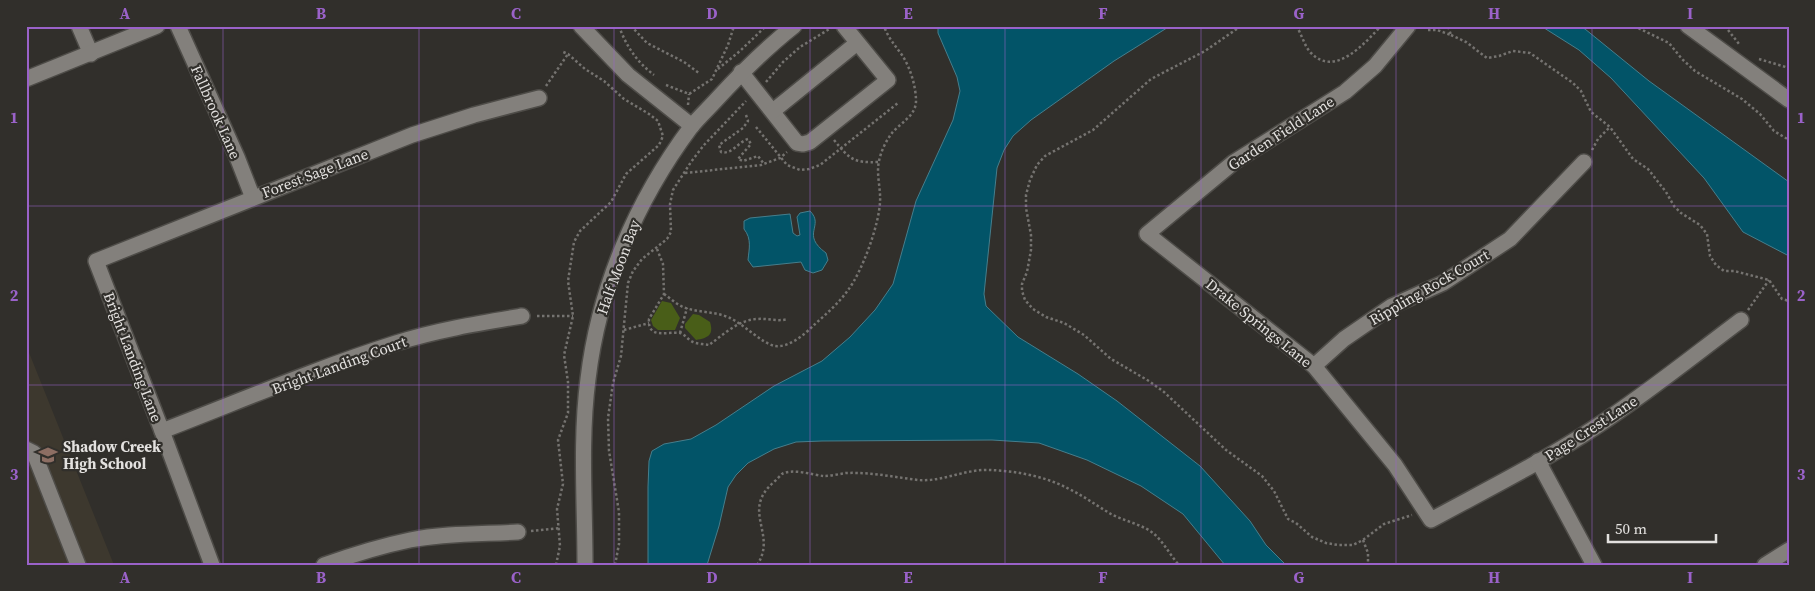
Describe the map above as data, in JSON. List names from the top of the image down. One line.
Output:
{"streets":{"street":["Fallbrook Lane","Garden Field Lane","Forest Sage Lane","Half Moon Bay","Rippling Rock Court","Drake Springs Lane","Bright Landing Lane","Bright Landing Court","Page Crest Lane"]},"crossings":[["Fallbrook Lane","Forest Sage Lane"],["Garden Field Lane","Drake Springs Lane"],["Forest Sage Lane","Bright Landing Lane"],["Rippling Rock Court","Drake Springs Lane"],["Drake Springs Lane","Page Crest Lane"],["Bright Landing Lane","Bright Landing Court"]],"places":{"school or university":["Shadow Creek High School"]},"scale_bar":"50 m","grid":{"columns":["A","B","C","D","E","F","G","H","I"],"rows":["1","2","3"]}}
